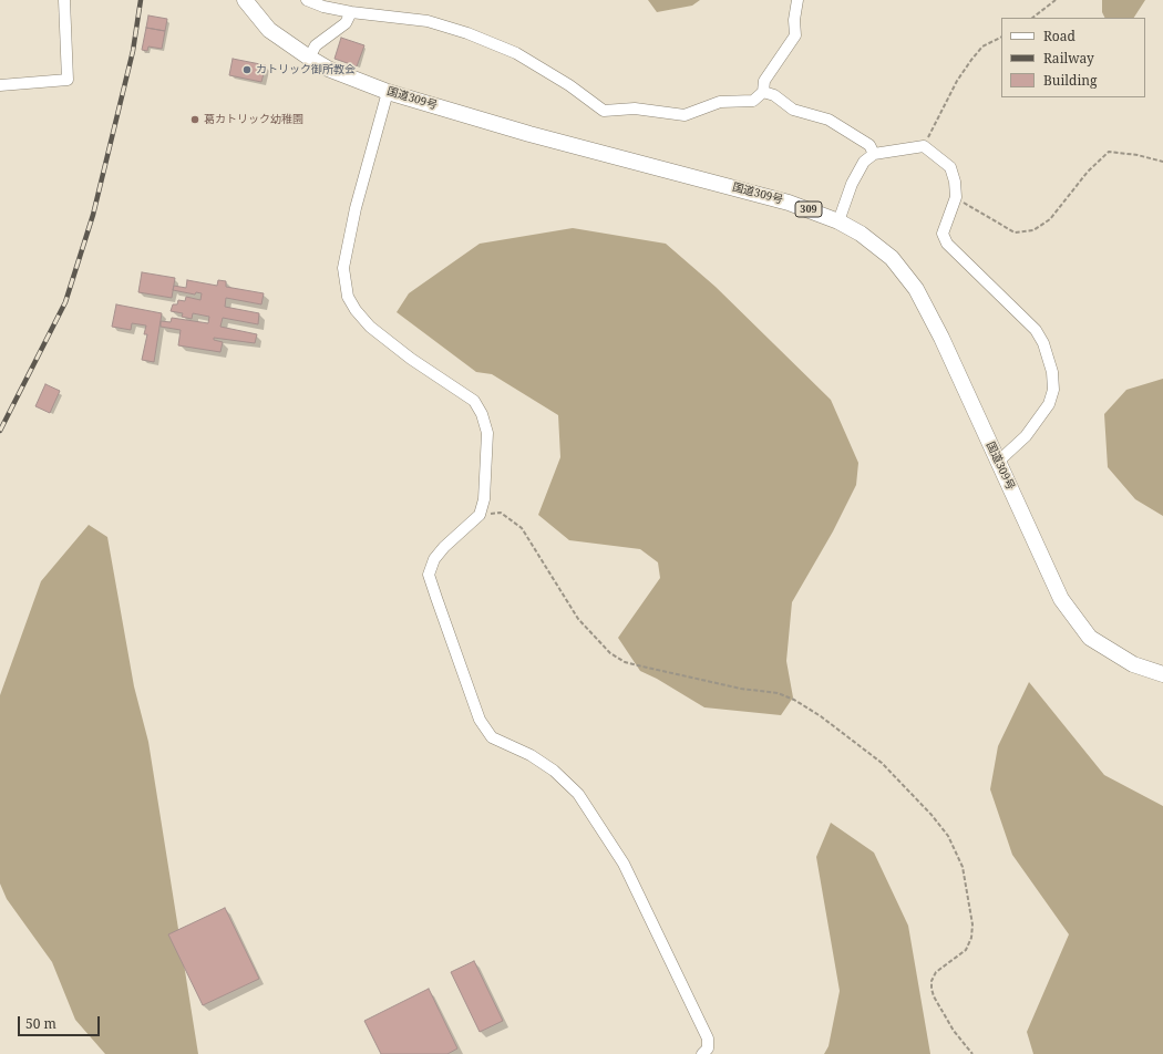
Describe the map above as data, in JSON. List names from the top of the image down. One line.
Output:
{"streets":{"highway":["国道309号","309"]},"places":["カトリック御所教会","葛カトリック幼稚園"],"legend":["Road","Railway","Building"],"scale_bar":"50 m"}
